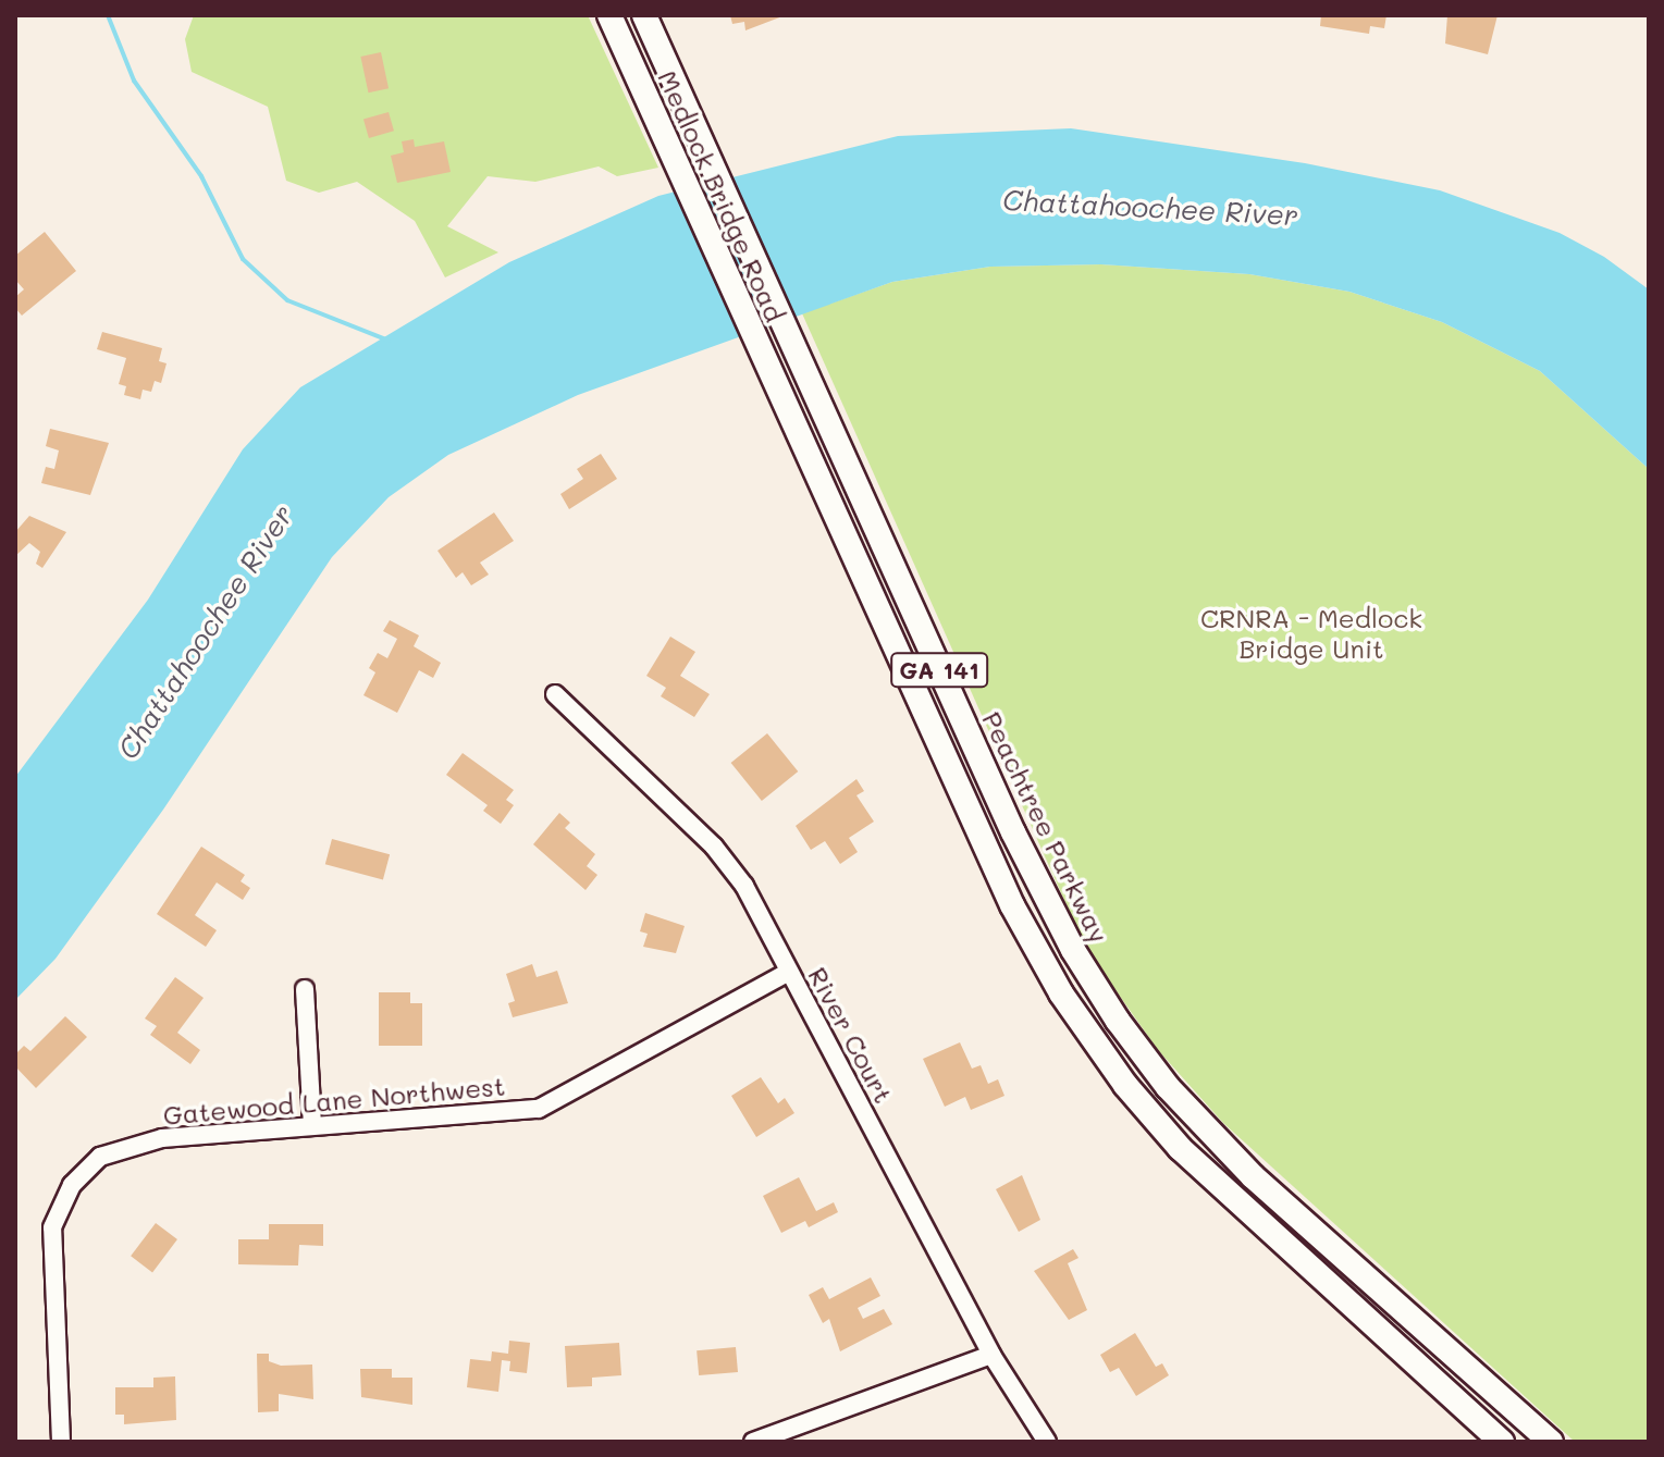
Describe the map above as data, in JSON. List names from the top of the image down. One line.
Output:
{"streets":{"highway":["Medlock Bridge Road","GA 141","Peachtree Parkway"],"street":["River Court","Gatewood Lane Northwest"]},"crossings":[["Medlock Bridge Road","Peachtree Parkway"],["River Court","Gatewood Lane Northwest"]],"water":["Chattahoochee River"],"parks":["CRNRA - Medlock Bridge Unit"]}
